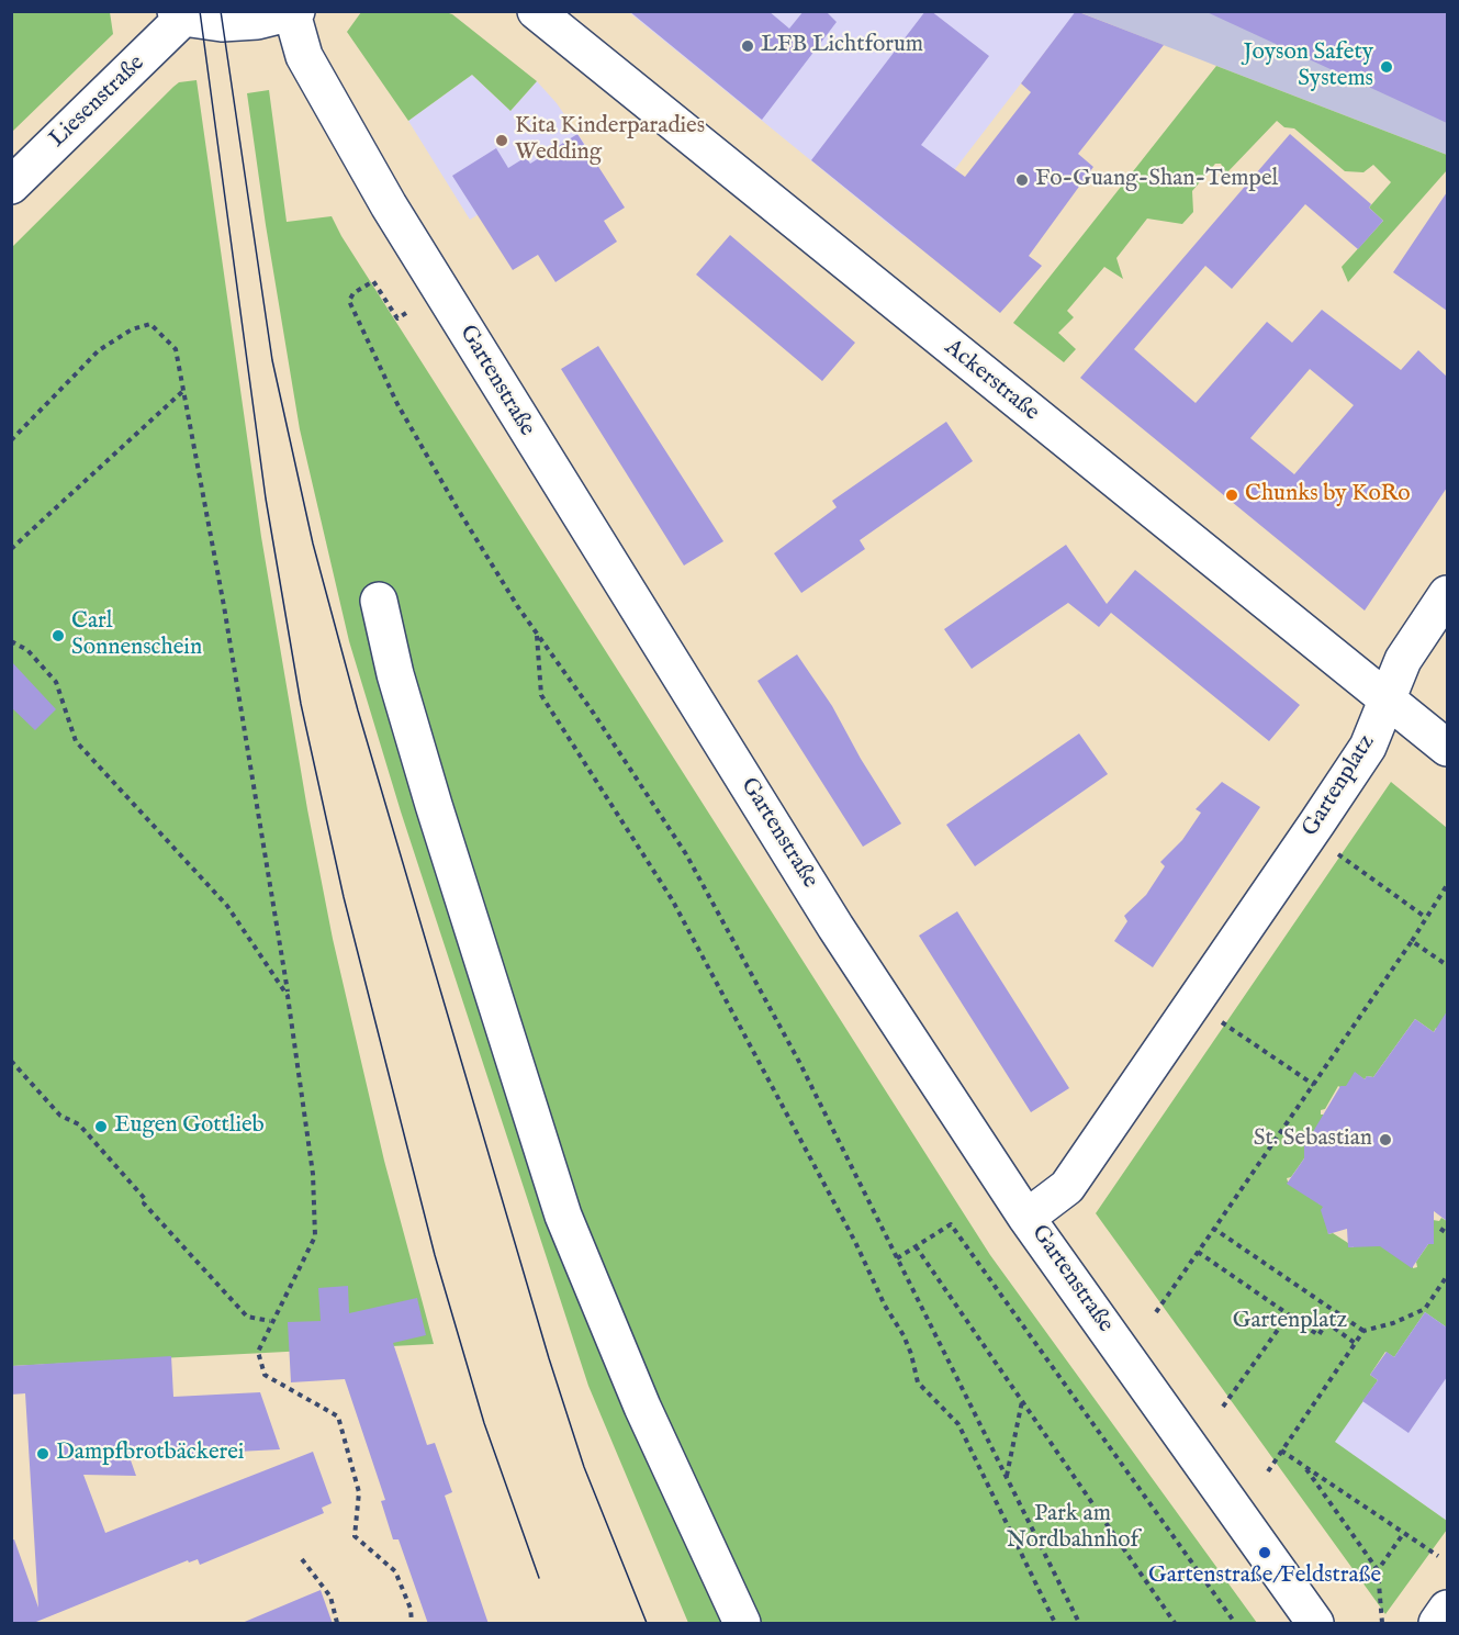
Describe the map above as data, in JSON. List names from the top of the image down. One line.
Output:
{"streets":{"street":["Liesenstraße","Gartenstraße","Ackerstraße","Gartenplatz"]},"crossings":[["Liesenstraße","Gartenstraße"],["Gartenstraße","Gartenplatz"],["Ackerstraße","Gartenplatz"]],"parks":["Gartenplatz","Park am Nordbahnhof"],"places":["LFB Lichtforum","Joyson Safety Systems","Kita Kinderparadies Wedding","Fo-Guang-Shan-Tempel","Chunks by KoRo","Carl Sonnenschein","Eugen Gottlieb","St. Sebastian","Dampfbrotbäckerei","Gartenstraße/Feldstraße"]}
